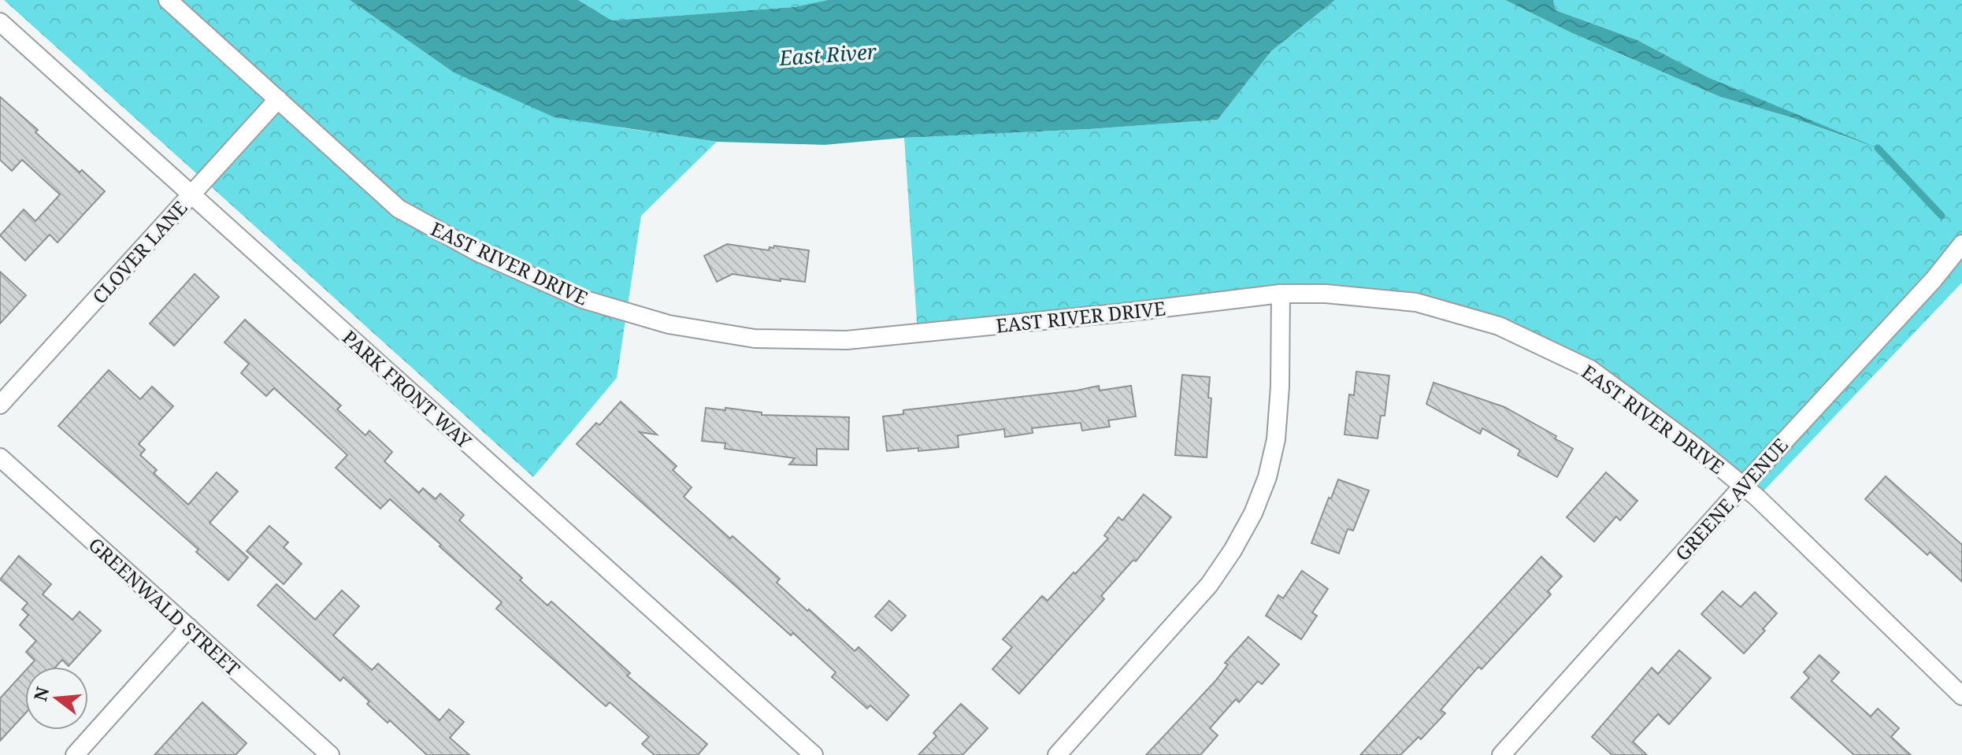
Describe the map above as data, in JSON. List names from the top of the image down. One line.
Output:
{"streets":{"street":["CLOVER LANE","EAST RIVER DRIVE","PARK FRONT WAY","GREENE AVENUE","GREENWALD STREET"]},"crossings":[["CLOVER LANE","EAST RIVER DRIVE"],["CLOVER LANE","PARK FRONT WAY"],["EAST RIVER DRIVE","GREENE AVENUE"]],"water":["East River"],"north":"left"}
